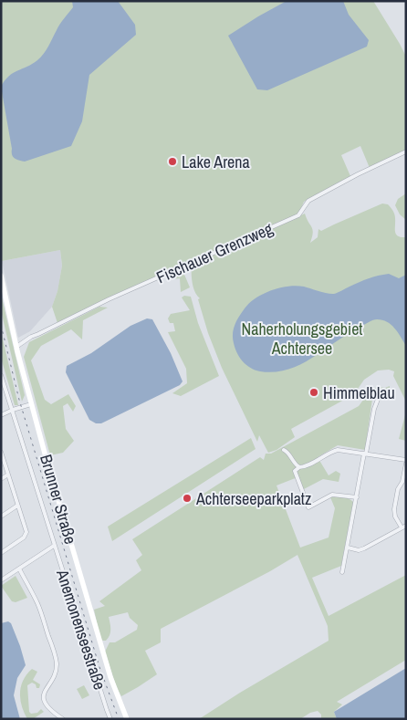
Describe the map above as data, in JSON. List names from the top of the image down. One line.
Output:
{"streets":{"main road":["Brunner Straße"],"street":["Fischauer Grenzweg","Anemonenseestraße"]},"crossings":[["Fischauer Grenzweg","Brunner Straße"]],"parks":["Naherholungsgebiet Achtersee"],"places":["Lake Arena","Himmelblau","Achterseeparkplatz"]}
